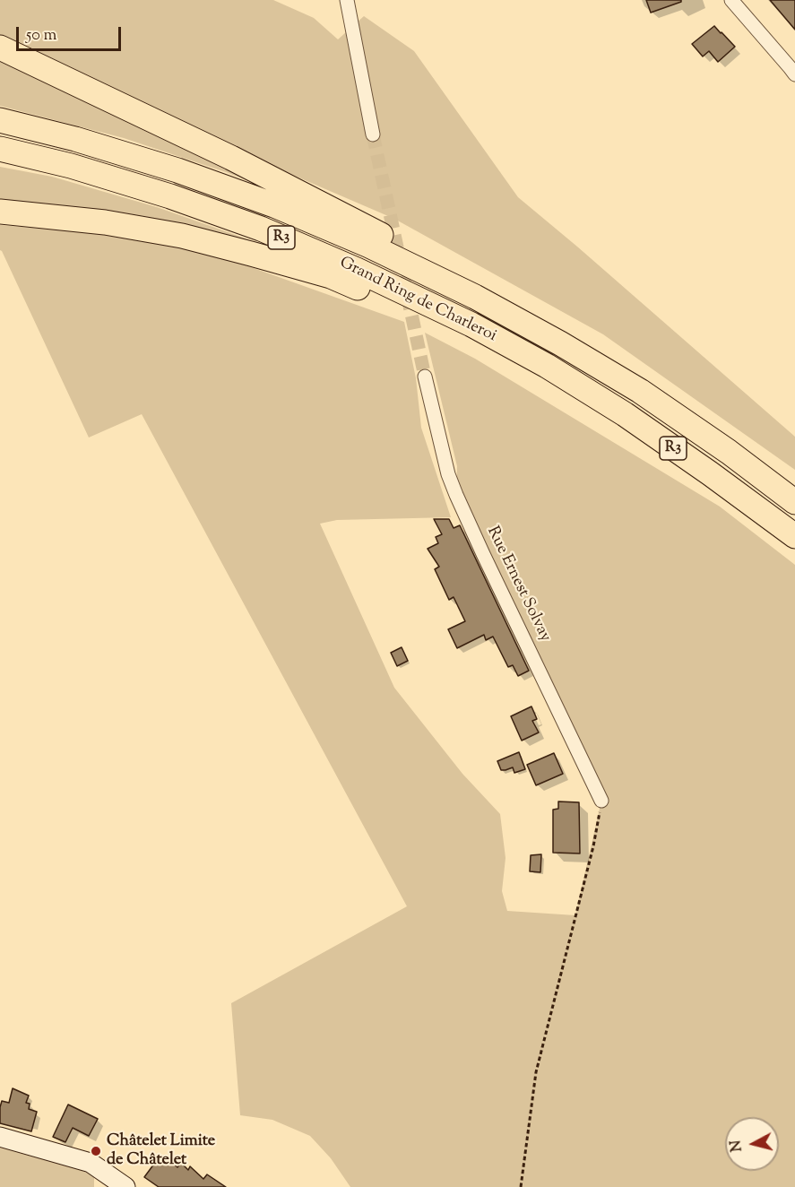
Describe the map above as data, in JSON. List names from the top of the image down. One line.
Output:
{"streets":{"highway":["R3","Grand Ring de Charleroi"],"street":["Rue Ernest Solvay"]},"places":["Châtelet Limite de Châtelet"],"scale_bar":"50 m","north":"left"}
